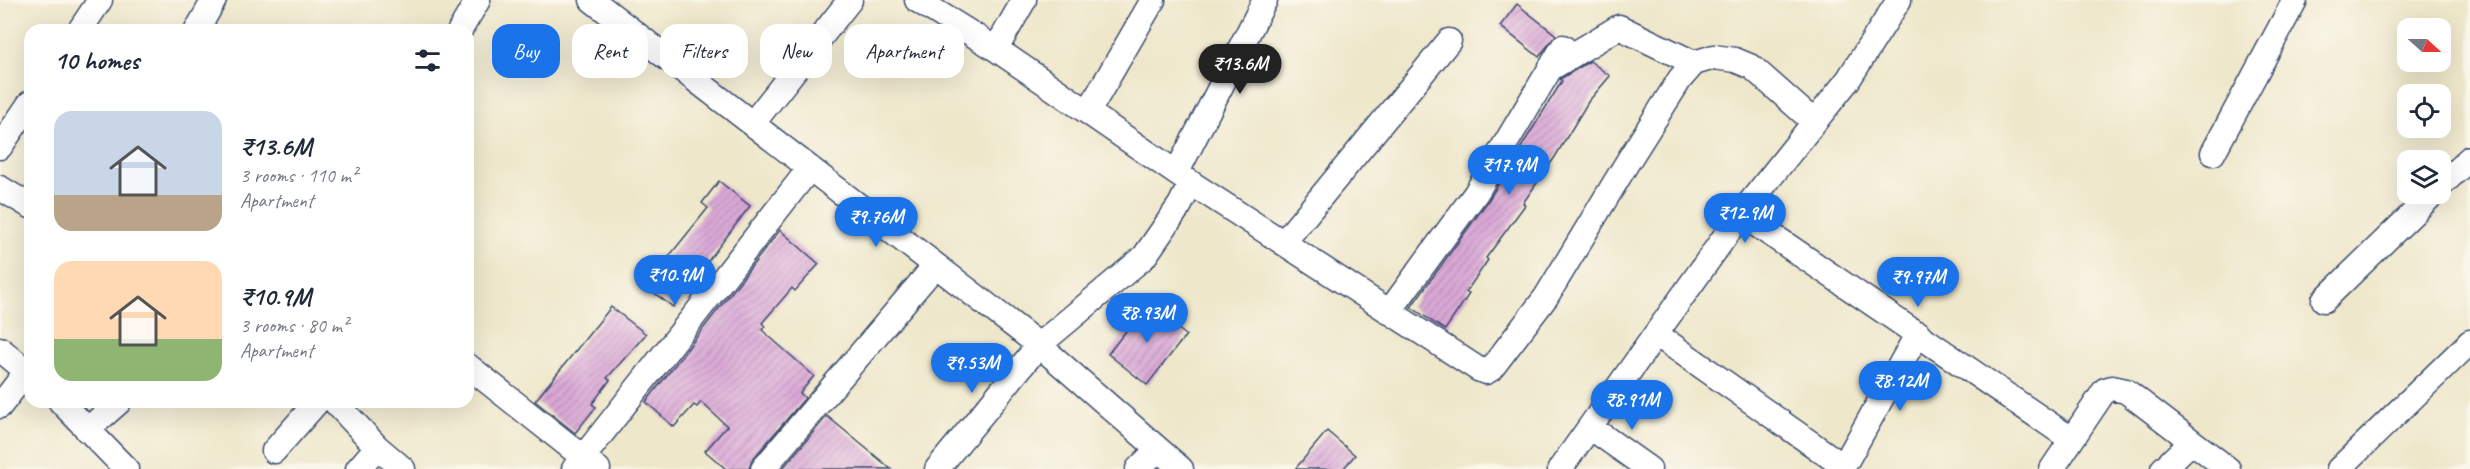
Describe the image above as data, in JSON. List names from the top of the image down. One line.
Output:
{"north":"right","page":{"chip":["Buy","Rent","Filters","New","Apartment"],"heading":"10 homes","price":["₹13.6M","₹17.9M","₹12.9M","₹9.76M","₹10.9M","₹9.97M","₹8.93M","₹9.53M","₹8.12M","₹8.91M"],"list":[{"name":"₹13.6M","note":"3 rooms · 110 m² · Apartment"},{"name":"₹10.9M","note":"3 rooms · 80 m² · Apartment"}]}}
